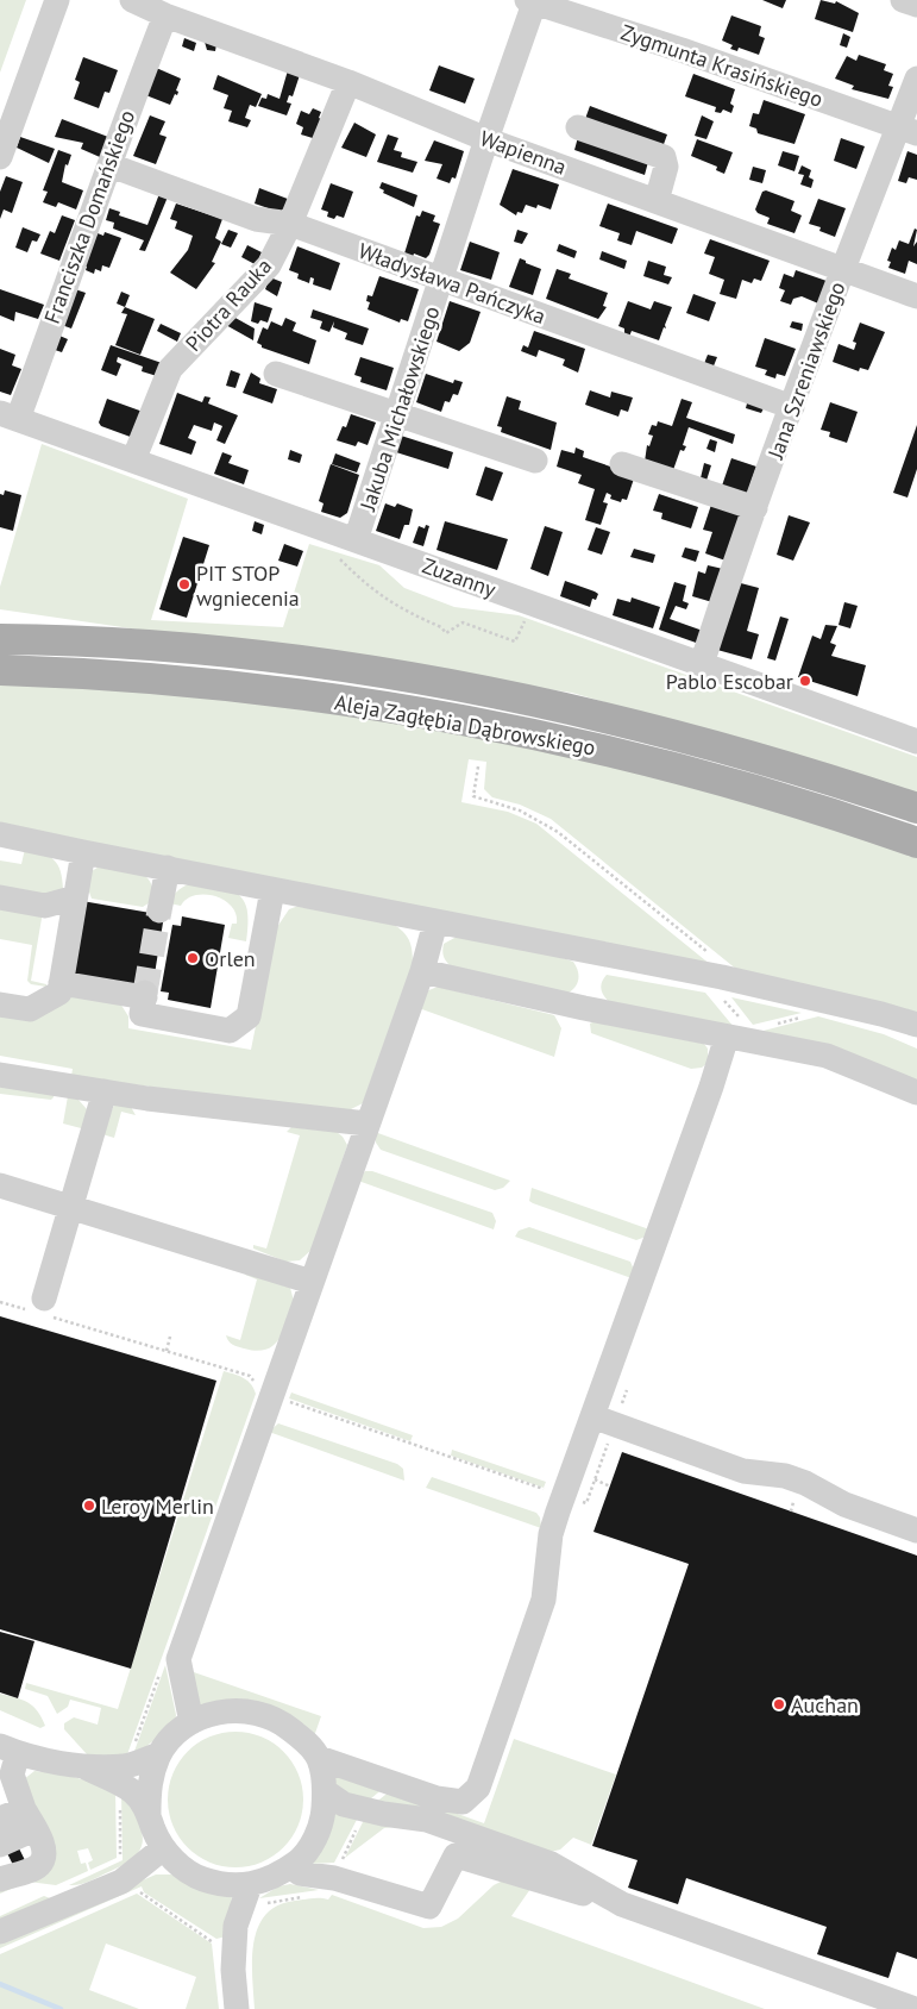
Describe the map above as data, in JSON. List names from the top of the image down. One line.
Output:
{"streets":{"main road":["Aleja Zagłębia Dąbrowskiego"],"street":["Zygmunta Krasińskiego","Wapienna","Franciszka Domańskiego","Władysława Pańczyka","Piotra Rauka","Jana Szreniawskiego","Jakuba Michałowskiego","Zuzanny"]},"crossings":[["Zygmunta Krasińskiego","Jana Szreniawskiego"],["Zygmunta Krasińskiego","Jakuba Michałowskiego"],["Wapienna","Franciszka Domańskiego"],["Wapienna","Piotra Rauka"],["Wapienna","Jana Szreniawskiego"],["Wapienna","Jakuba Michałowskiego"],["Franciszka Domańskiego","Władysława Pańczyka"],["Franciszka Domańskiego","Zuzanny"],["Władysława Pańczyka","Piotra Rauka"],["Władysława Pańczyka","Jana Szreniawskiego"],["Władysława Pańczyka","Jakuba Michałowskiego"],["Piotra Rauka","Zuzanny"],["Jana Szreniawskiego","Zuzanny"],["Jakuba Michałowskiego","Zuzanny"]],"places":["PIT STOP wgniecenia","Pablo Escobar","Orlen","Leroy Merlin","Auchan"]}
